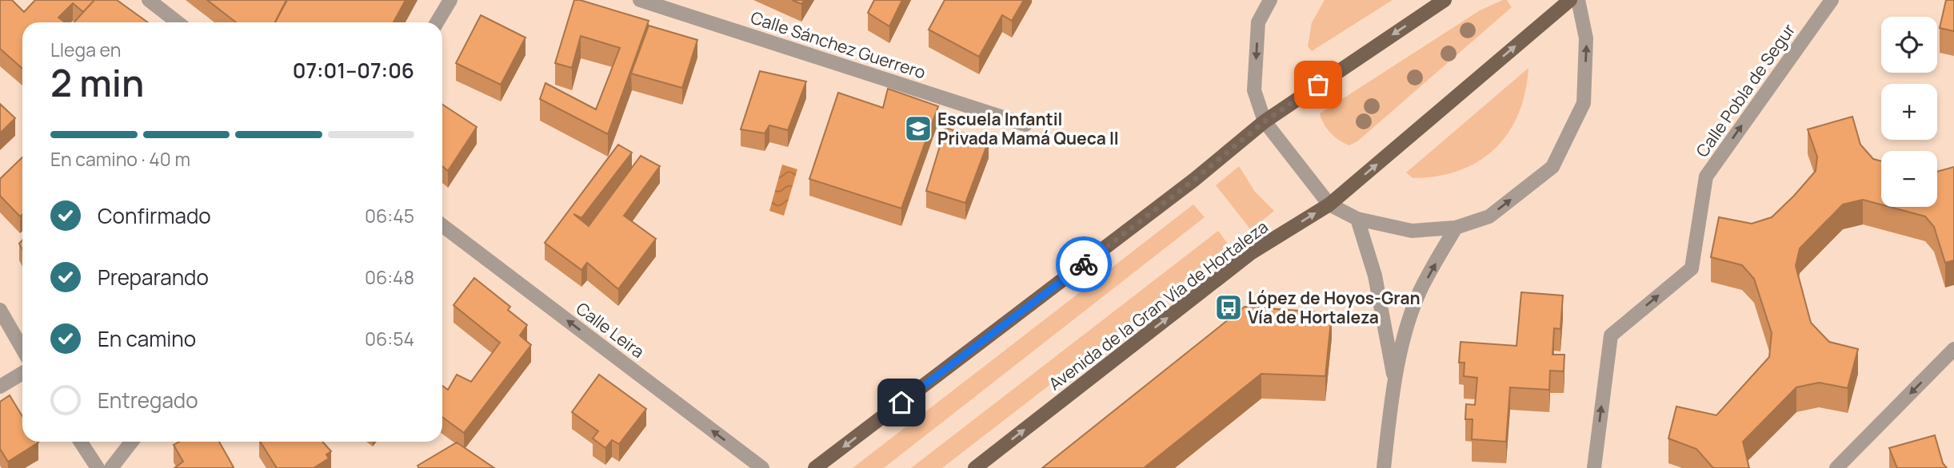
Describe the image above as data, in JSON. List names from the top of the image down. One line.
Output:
{"streets":{"main road":["Avenida de la Gran Vía de Hortaleza"],"street":["Calle Sánchez Guerrero","Calle Pobla de Segur","Calle Leira"]},"one_way":["Calle Pobla de Segur","Calle Leira"],"places":{"school or university":["Escuela Infantil Privada Mamá Queca II"],"bus stop":["López de Hoyos-Gran Vía de Hortaleza"]},"page":{"map_buttons":["+","−"],"heading":["2 min","Llega en","07:01–07:06"],"bar":"En camino · 40 m","list":[["Confirmado","06:45"],["Preparando","06:48"],["En camino","06:54"],"Entregado"]}}
